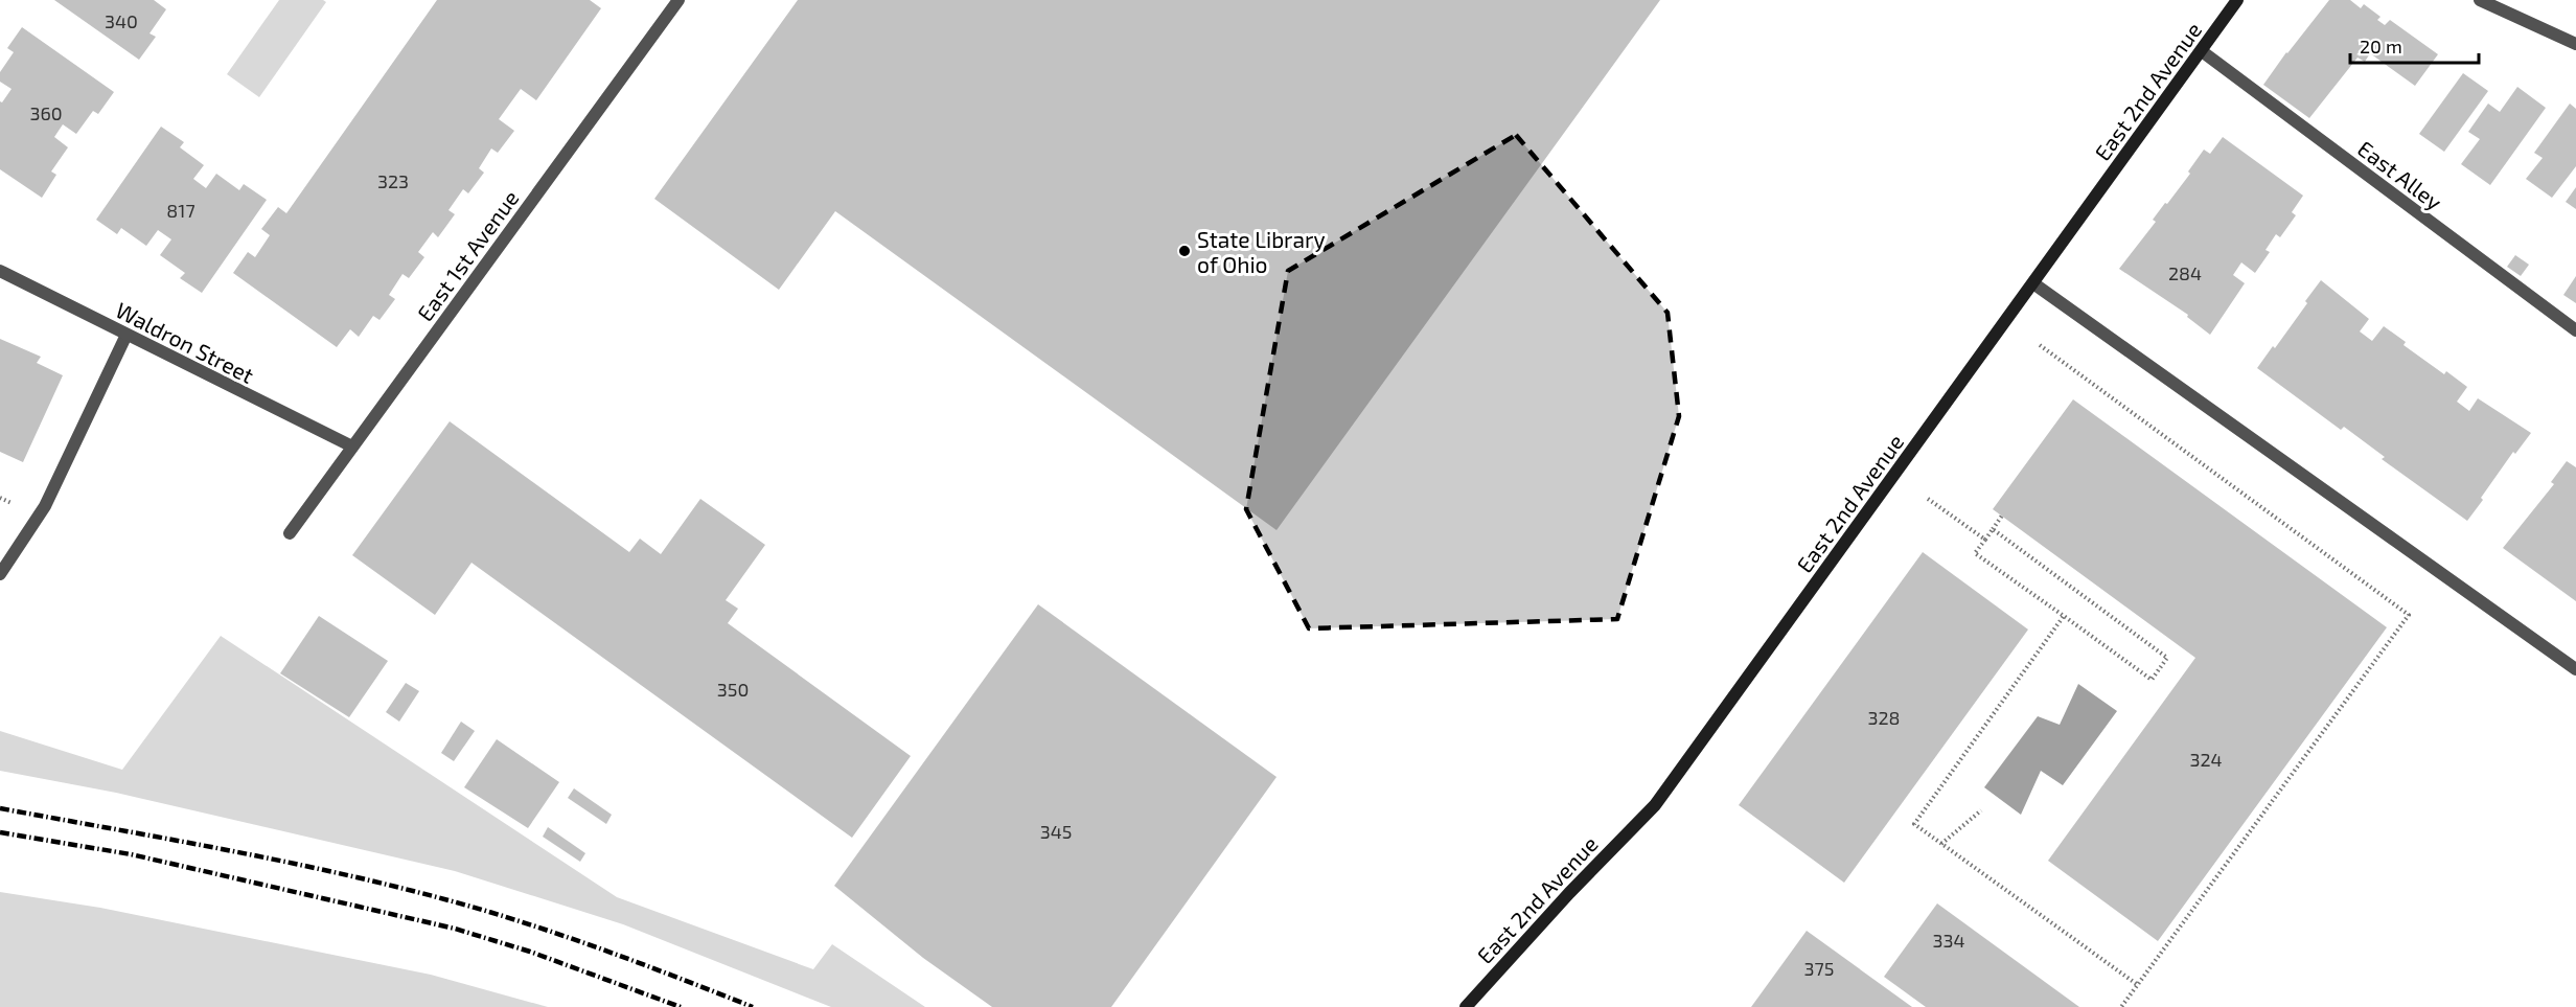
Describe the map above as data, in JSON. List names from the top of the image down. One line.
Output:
{"streets":{"street":["East 2nd Avenue","East Alley","East 1st Avenue","Waldron Street"]},"crossings":[["East 2nd Avenue","East Alley"],["East 1st Avenue","Waldron Street"]],"places":["State Library of Ohio"],"house_numbers":["340","360","323","817","284","350","328","324","345","334","375"],"scale_bar":"20 m"}
